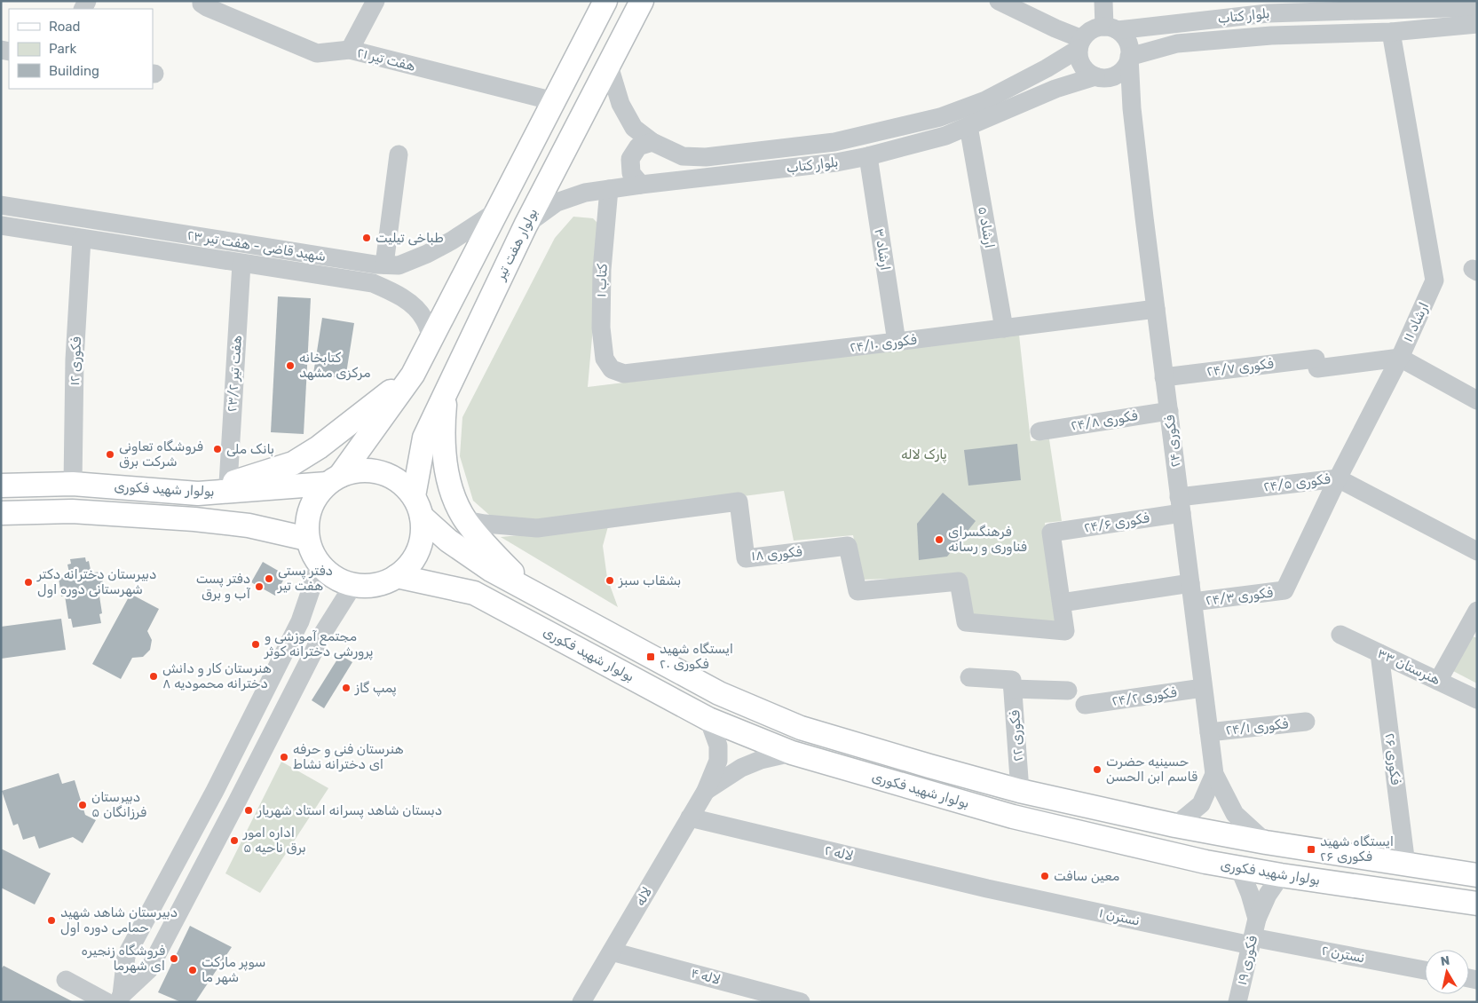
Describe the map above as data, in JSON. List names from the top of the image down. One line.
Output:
{"streets":{"main road":["بولوار هفت تیر","بولوار شهید فکوری"],"street":["بلوار کتاب","هفت تیر ۲۱","ارشاد ۵","شهید قاضی - هفت تیر ۲۳","ارشاد ۳","کتاب ۱","ارشاد ۱۱","فکوری ۲۴/۱۰","فکوری ۱۲","فکوری ۲۴/۷","هفت تیر ۲۳/۲","فکوری ۲۴/۸","فکوری ۲۴","فکوری ۲۴/۵","فکوری ۲۴/۶","فکوری ١٨","فکوری ۲۴/۳","هنرستان ۳۳","فکوری ۲۴/۲","فکوری ۲۴/۱","فکوری ۲۲","فکوری ۲۶","لاله ۲","لاله","نسترن ۱","نسترن ۲","فکوری ۱۹","لاله ۴"]},"crossings":[["بلوار کتاب","ارشاد ۵"],["بلوار کتاب","بولوار هفت تیر"],["بلوار کتاب","ارشاد ۳"],["بلوار کتاب","کتاب ۱"],["بلوار کتاب","ارشاد ۱۱"],["بلوار کتاب","فکوری ۲۴"],["ارشاد ۵","فکوری ۲۴/۱۰"],["بولوار هفت تیر","بولوار شهید فکوری"],["شهید قاضی - هفت تیر ۲۳","فکوری ۱۲"],["شهید قاضی - هفت تیر ۲۳","هفت تیر ۲۳/۲"],["ارشاد ۳","فکوری ۲۴/۱۰"],["کتاب ۱","فکوری ۲۴/۱۰"],["ارشاد ۱۱","فکوری ۲۴/۷"],["ارشاد ۱۱","فکوری ۲۴/۵"],["ارشاد ۱۱","فکوری ۲۴/۳"],["فکوری ۲۴/۱۰","فکوری ۲۴"],["فکوری ۱۲","بولوار شهید فکوری"],["فکوری ۲۴/۷","فکوری ۲۴"],["فکوری ۲۴/۸","فکوری ۲۴"],["فکوری ۲۴","فکوری ۲۴/۵"],["فکوری ۲۴","فکوری ۲۴/۶"],["فکوری ۲۴","فکوری ۲۴/۳"],["فکوری ۲۴","فکوری ۲۴/۲"],["فکوری ۲۴","فکوری ۲۴/۱"],["فکوری ۲۴/۵","فکوری ۲۴/۶"],["بولوار شهید فکوری","فکوری ۲۲"],["بولوار شهید فکوری","فکوری ۲۶"],["بولوار شهید فکوری","لاله"],["بولوار شهید فکوری","فکوری ۱۹"],["فکوری ۲۴/۶","فکوری ١٨"],["فکوری ۲۴/۶","فکوری ۲۴/۳"],["فکوری ١٨","فکوری ۲۴/۳"],["هنرستان ۳۳","فکوری ۲۶"],["لاله ۲","لاله"],["لاله ۲","نسترن ۱"],["لاله","لاله ۴"],["نسترن ۱","نسترن ۲"],["نسترن ۱","فکوری ۱۹"],["نسترن ۲","فکوری ۱۹"]],"parks":["پارک لاله"],"places":{"other":["طباخی تیلیت","کتابخانه مرکزی مشهد","بانک ملی","فروشگاه تعاونی شرکت برق","فرهنگسرای فناوری و رسانه","دفتر پستی هفت تیر","بشقاب سبز","دبیرستان دخترانه دکتر شهرستانی دوره اول","دفتر پست آب و برق","مجتمع آموزشی و پرورشی دخترانه کوثر","هنرستان کار و دانش دخترانه محمودیه ۸","پمپ گاز","هنرستان فنی و حرفه ای دخترانه نشاط","حسینیه حضرت قاسم ابن الحسن","دبیرستان فرزانگان ۵","دبستان شاهد پسرانه استاد شهریار","اداره امور برق ناحیه ۵","معین سافت","دبیرستان شاهد شهید حمامی دوره اول","فروشگاه زنجیره ای شهرما","سوپر مارکت شهر ما"],"transit":["ایستگاه شهید فکوری ۲۰","ایستگاه شهید فکوری ۲۶"]},"legend":["Road","Park","Building"],"north":"top"}
